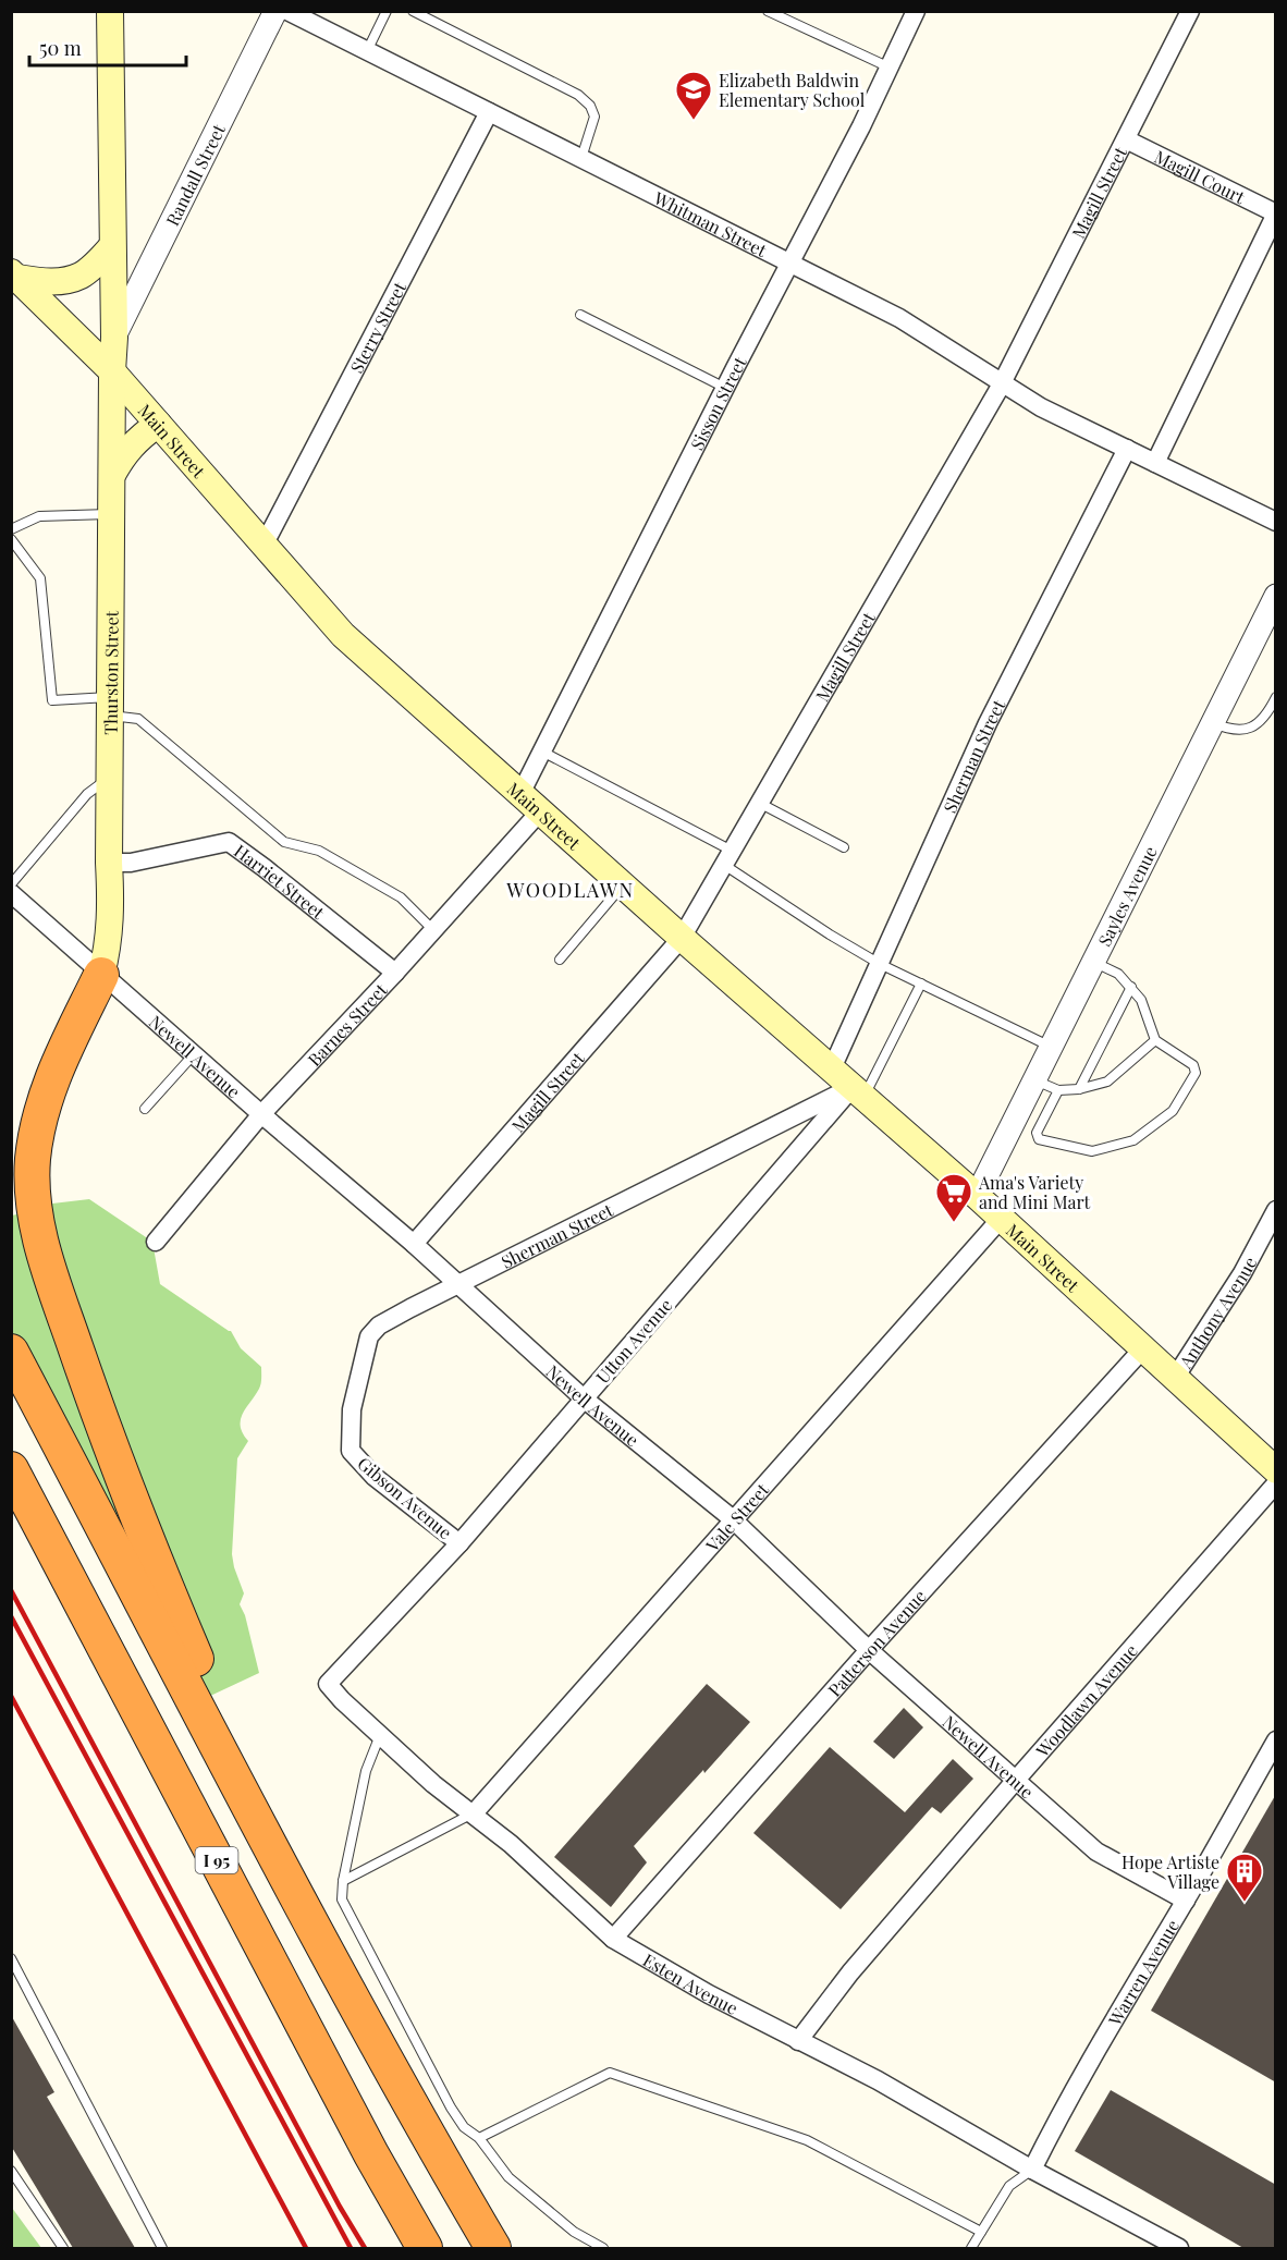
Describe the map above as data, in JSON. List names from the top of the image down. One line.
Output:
{"streets":{"highway":["I 95"],"main road":["Main Street","Thurston Street"],"street":["Randall Street","Magill Court","Magill Street","Whitman Street","Sterry Street","Sisson Street","Sherman Street","Harriet Street","Sayles Avenue","Barnes Street","Newell Avenue","Anthony Avenue","Utton Avenue","Gibson Avenue","Vale Street","Patterson Avenue","Woodlawn Avenue","Warren Avenue","Esten Avenue"]},"crossings":[["Magill Court","Magill Street"],["Magill Street","Whitman Street"],["Magill Street","Main Street"],["Magill Street","Newell Avenue"],["Whitman Street","Sterry Street"],["Whitman Street","Sisson Street"],["Whitman Street","Sherman Street"],["Sterry Street","Main Street"],["Sisson Street","Main Street"],["Sisson Street","Barnes Street"],["Main Street","Thurston Street"],["Main Street","Sherman Street"],["Main Street","Sayles Avenue"],["Main Street","Barnes Street"],["Main Street","Anthony Avenue"],["Main Street","Utton Avenue"],["Main Street","Vale Street"],["Main Street","Patterson Avenue"],["Thurston Street","Harriet Street"],["Thurston Street","Newell Avenue"],["Sherman Street","Newell Avenue"],["Sherman Street","Utton Avenue"],["Sherman Street","Gibson Avenue"],["Harriet Street","Barnes Street"],["Barnes Street","Newell Avenue"],["Newell Avenue","Utton Avenue"],["Newell Avenue","Vale Street"],["Newell Avenue","Patterson Avenue"],["Newell Avenue","Woodlawn Avenue"],["Newell Avenue","Warren Avenue"],["Utton Avenue","Gibson Avenue"],["Utton Avenue","Esten Avenue"],["Vale Street","Esten Avenue"],["Patterson Avenue","Esten Avenue"],["Woodlawn Avenue","Esten Avenue"],["Warren Avenue","Esten Avenue"]],"districts":["WOODLAWN"],"places":{"school or university":["Elizabeth Baldwin Elementary School"],"supermarket":["Ama's Variety and Mini Mart"],"building":["Hope Artiste Village"]},"scale_bar":"50 m"}
